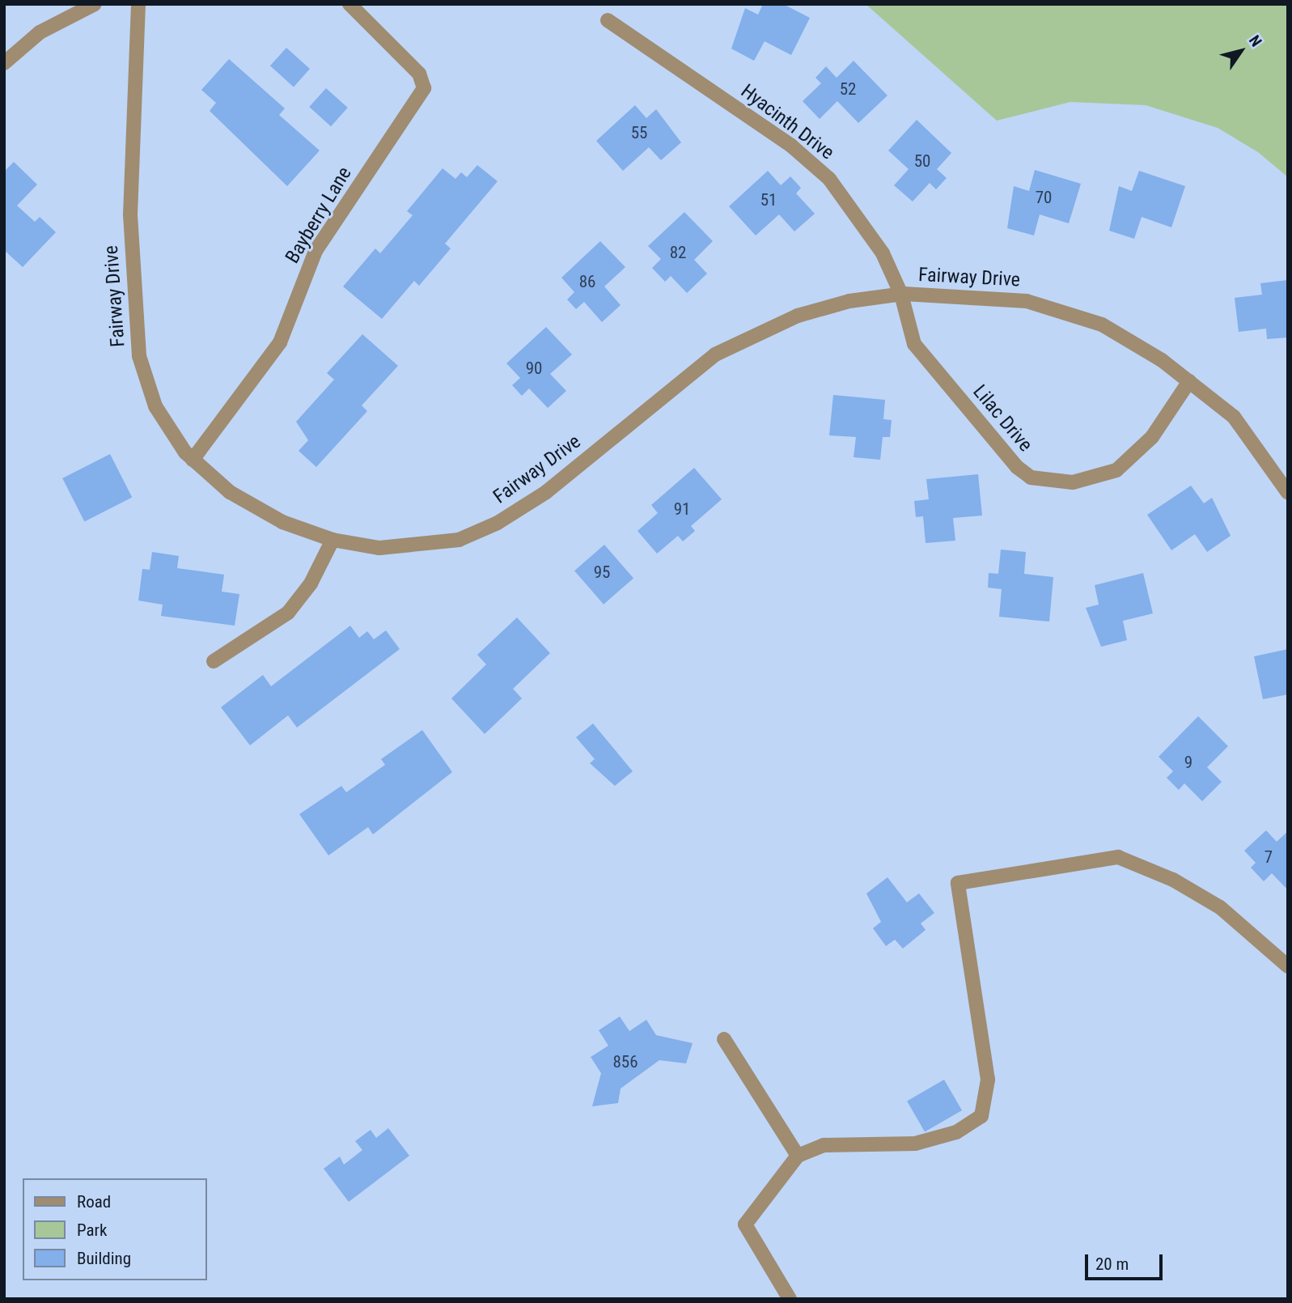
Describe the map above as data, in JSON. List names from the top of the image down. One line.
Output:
{"streets":{"street":["Hyacinth Drive","Bayberry Lane","Fairway Drive","Lilac Drive"]},"crossings":[["Hyacinth Drive","Fairway Drive"],["Hyacinth Drive","Lilac Drive"],["Bayberry Lane","Fairway Drive"],["Fairway Drive","Lilac Drive"]],"house_numbers":["52","55","50","70","51","82","86","90","91","95","9","7","856"],"legend":["Road","Park","Building"],"scale_bar":"20 m","north":"top right"}
